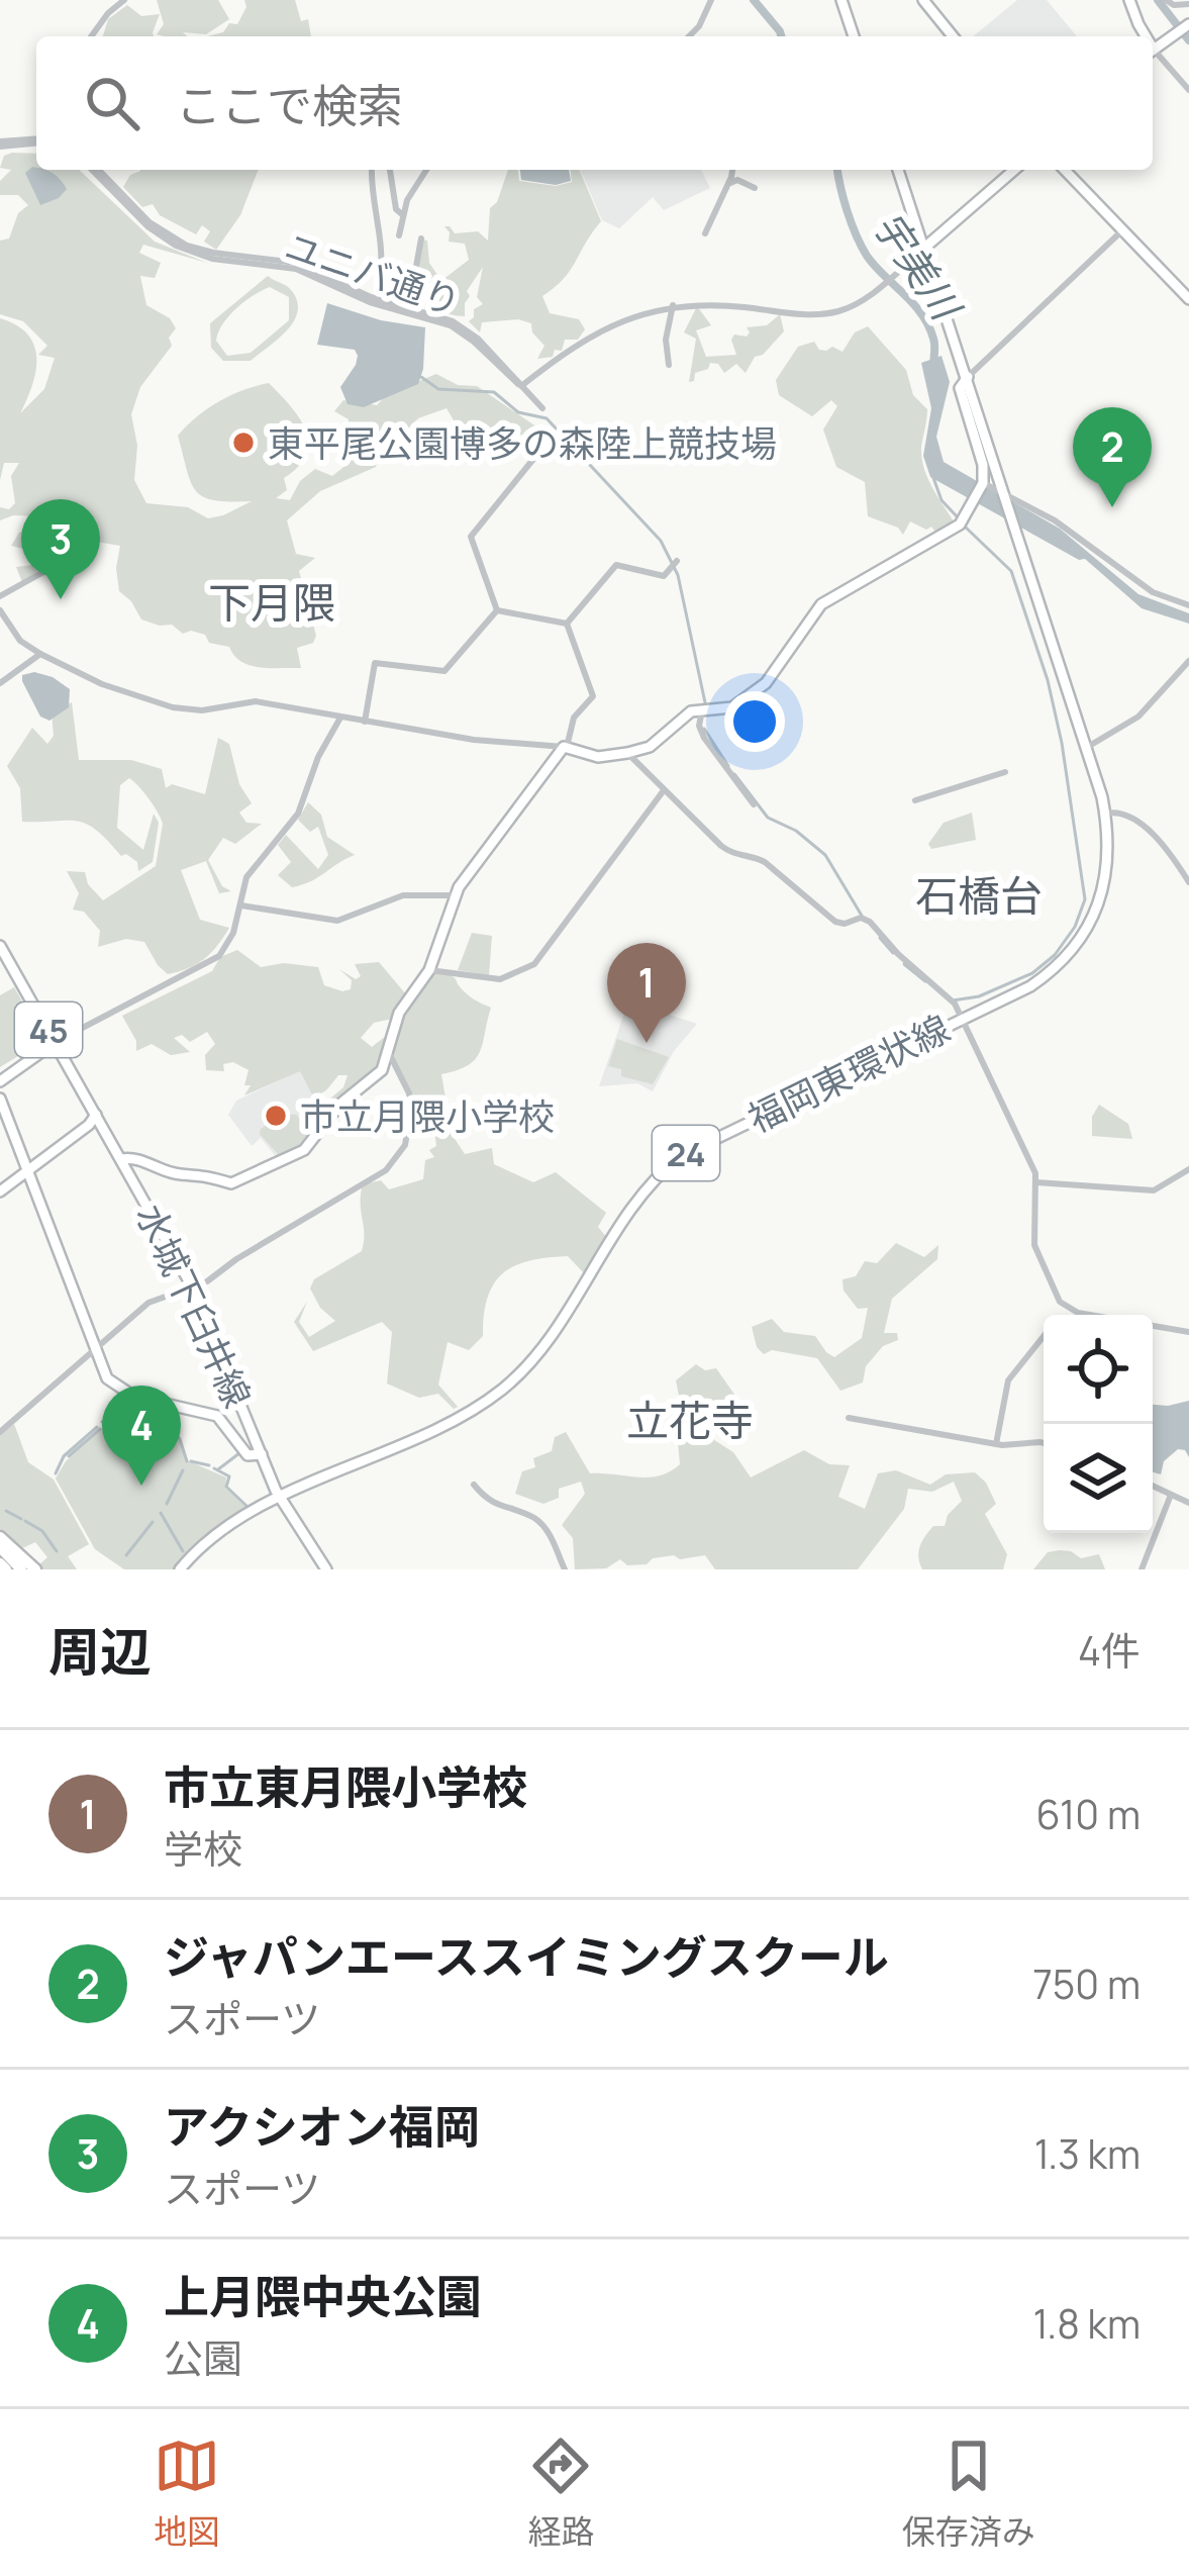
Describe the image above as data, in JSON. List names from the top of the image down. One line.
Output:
{"streets":{"main road":["45","福岡東環状線","24","水城下臼井線"],"street":["ユニバ通り"]},"crossings":[["福岡東環状線","24"],["福岡東環状線","水城下臼井線"]],"districts":["下月隈","石橋台","立花寺"],"water":["宇美川"],"places":["東平尾公園博多の森陸上競技場","市立月隈小学校"],"page":{"search":"ここで検索","pins":["2","3","1","4"],"heading":["周辺","4件"],"list":[{"mark":"1","name":"市立東月隈小学校","note":"学校","value":"610 m"},{"mark":"2","name":"ジャパンエーススイミングスクール","note":"スポーツ","value":"750 m"},{"mark":"3","name":"アクシオン福岡","note":"スポーツ","value":"1.3 km"},{"mark":"4","name":"上月隈中央公園","note":"公園","value":"1.8 km"}],"nav":["地図","経路","保存済み"]}}
